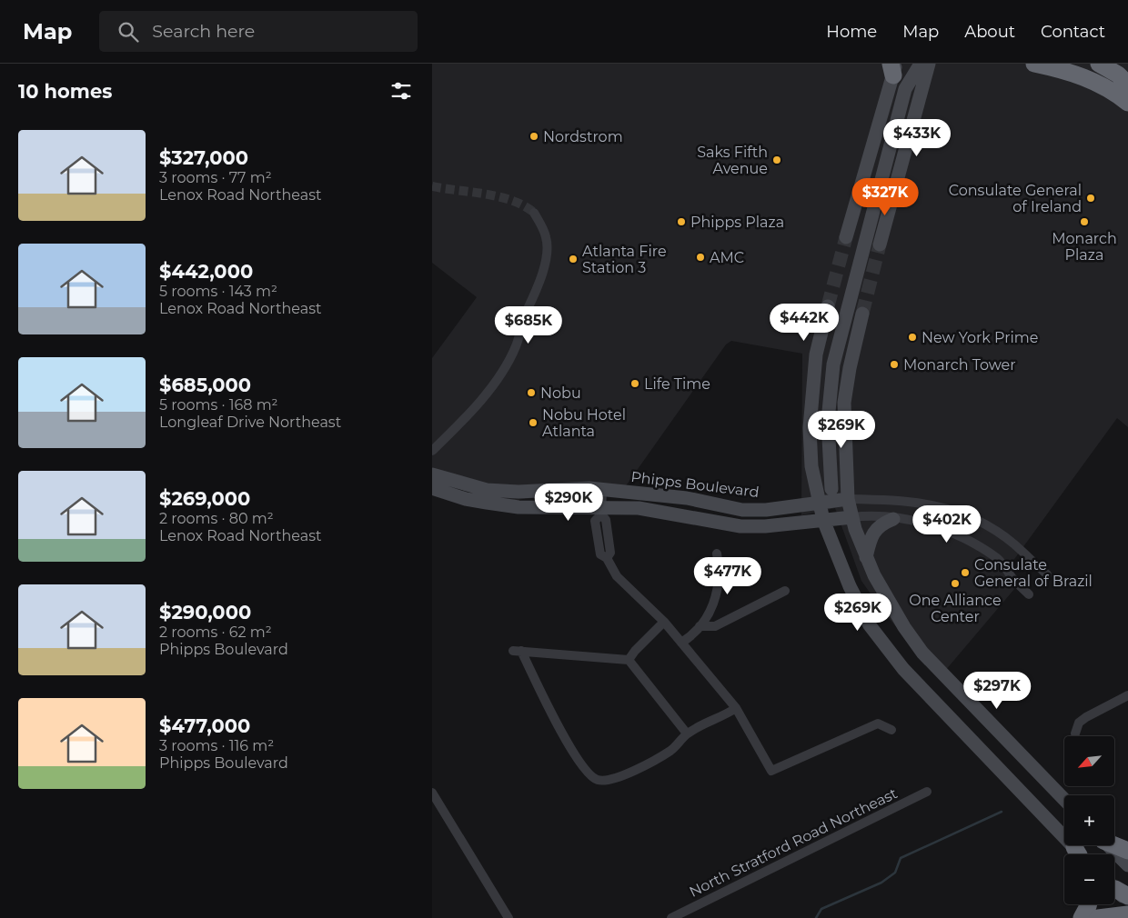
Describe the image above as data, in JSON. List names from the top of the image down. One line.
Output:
{"streets":{"main road":["Phipps Boulevard"],"street":["North Stratford Road Northeast"]},"places":["Nordstrom","Saks Fifth Avenue","Consulate General of Ireland","Phipps Plaza","Monarch Plaza","AMC","Atlanta Fire Station 3","New York Prime","Monarch Tower","Life Time","Nobu","Nobu Hotel Atlanta","Consulate General of Brazil","One Alliance Center"],"north":"bottom left","page":{"header":"Map","search":"Search here","nav":["Home","Map","About","Contact"],"heading":"10 homes","list":[{"name":"$327,000","note":"3 rooms · 77 m² · Lenox Road Northeast"},{"name":"$442,000","note":"5 rooms · 143 m² · Lenox Road Northeast"},{"name":"$685,000","note":"5 rooms · 168 m² · Longleaf Drive Northeast"},{"name":"$269,000","note":"2 rooms · 80 m² · Lenox Road Northeast"},{"name":"$290,000","note":"2 rooms · 62 m² · Phipps Boulevard"},{"name":"$477,000","note":"3 rooms · 116 m² · Phipps Boulevard"}],"price":["$433K","$327K","$442K","$685K","$269K","$290K","$402K","$477K","$269K","$297K"],"map_buttons":["+","−"]}}
